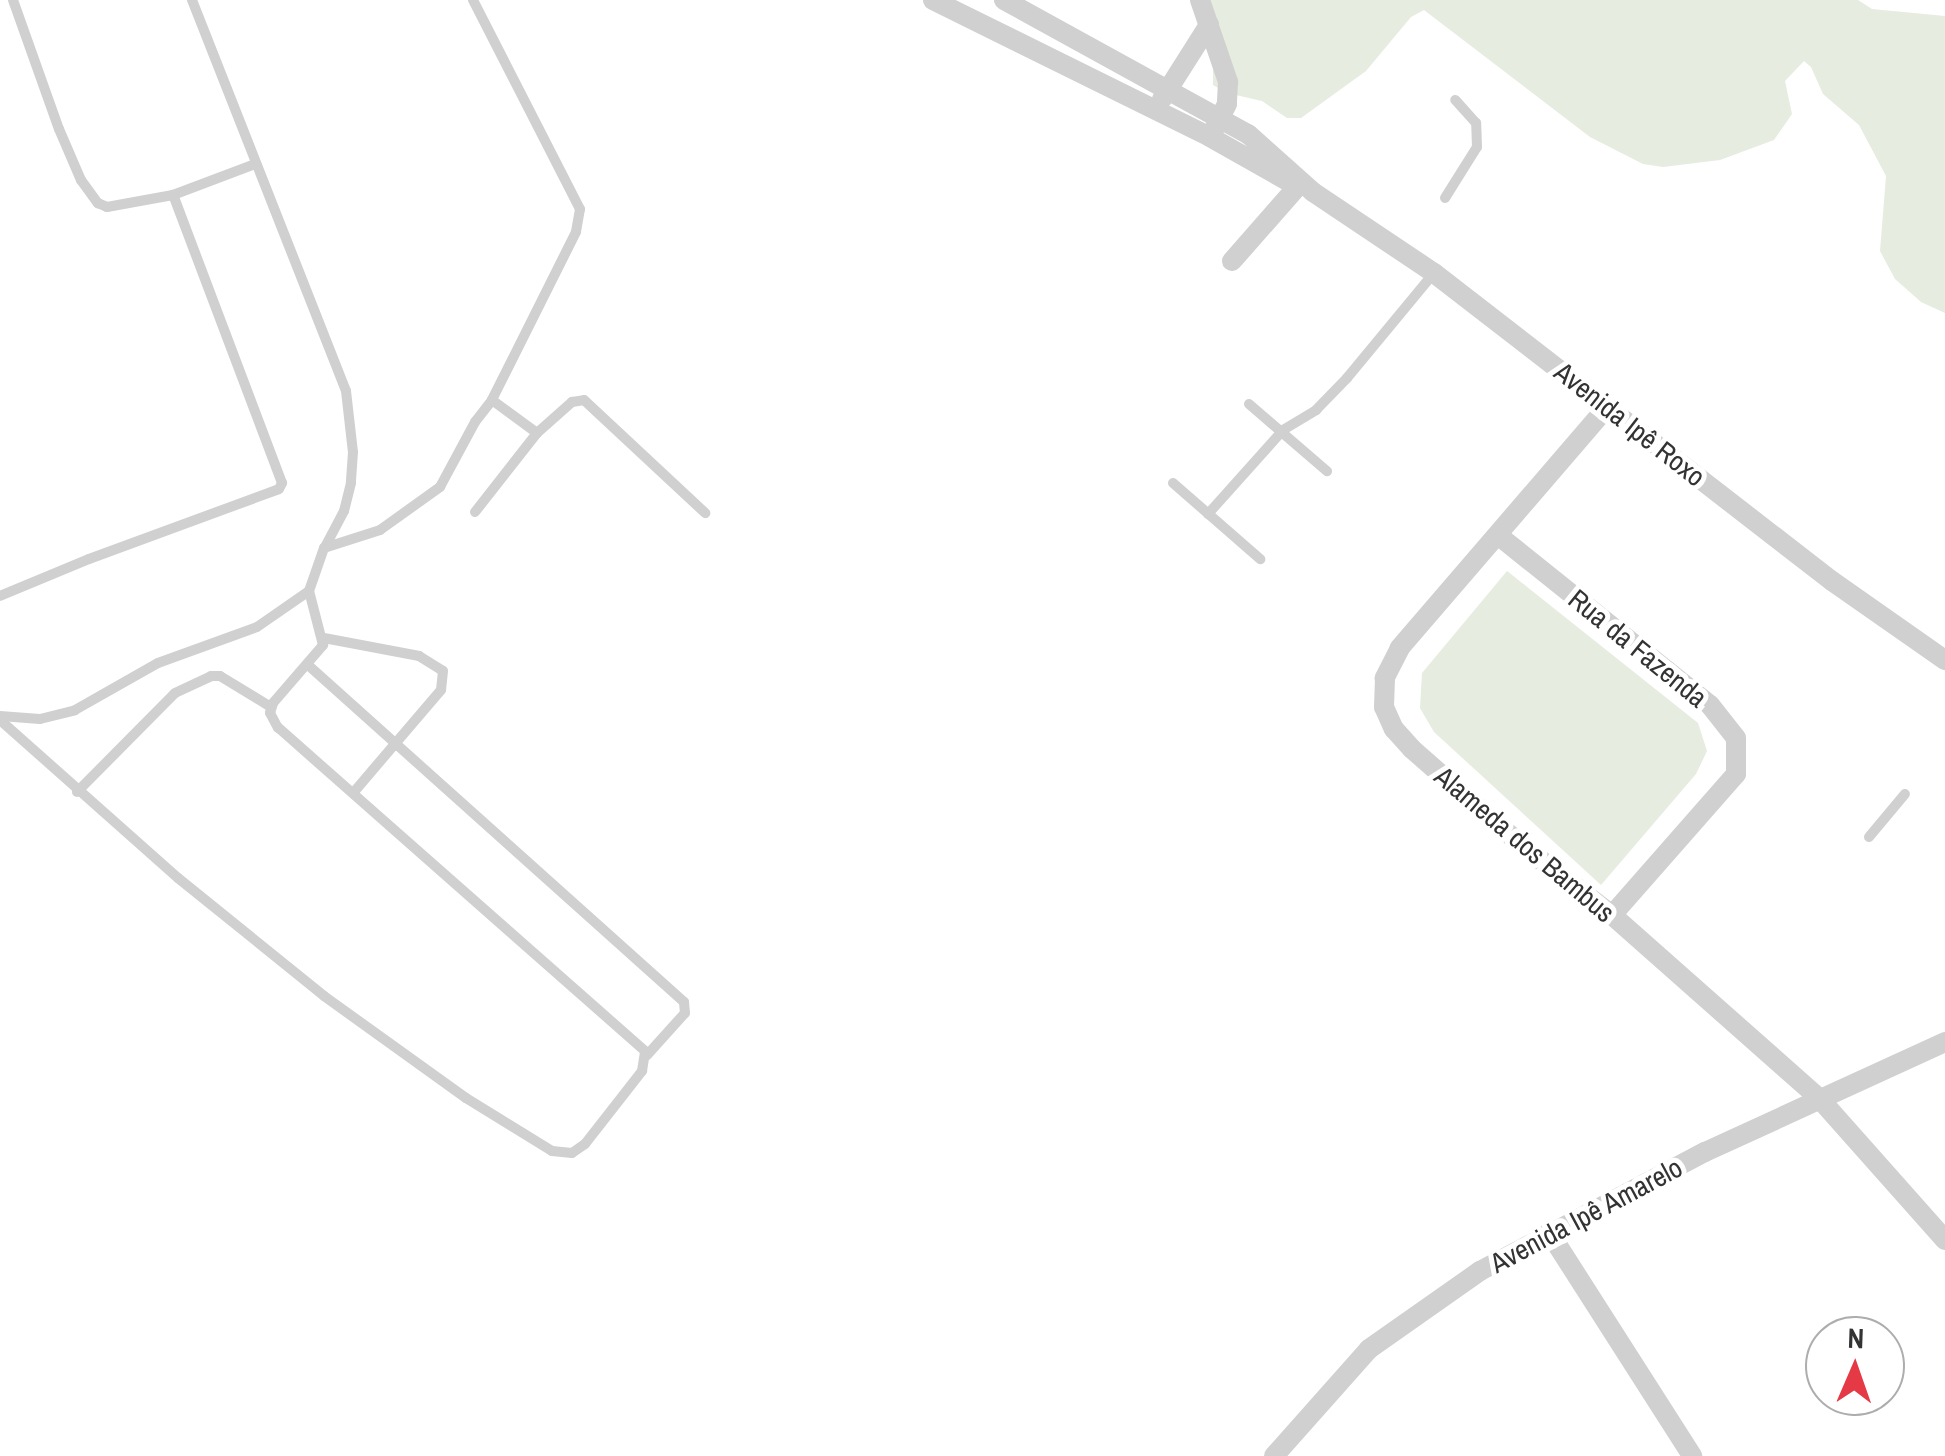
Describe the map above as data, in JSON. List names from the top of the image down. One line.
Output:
{"streets":{"street":["Avenida Ipê Roxo","Rua da Fazenda","Alameda dos Bambus","Avenida Ipê Amarelo"]},"crossings":[["Avenida Ipê Roxo","Alameda dos Bambus"],["Rua da Fazenda","Alameda dos Bambus"],["Alameda dos Bambus","Avenida Ipê Amarelo"]],"north":"top"}
